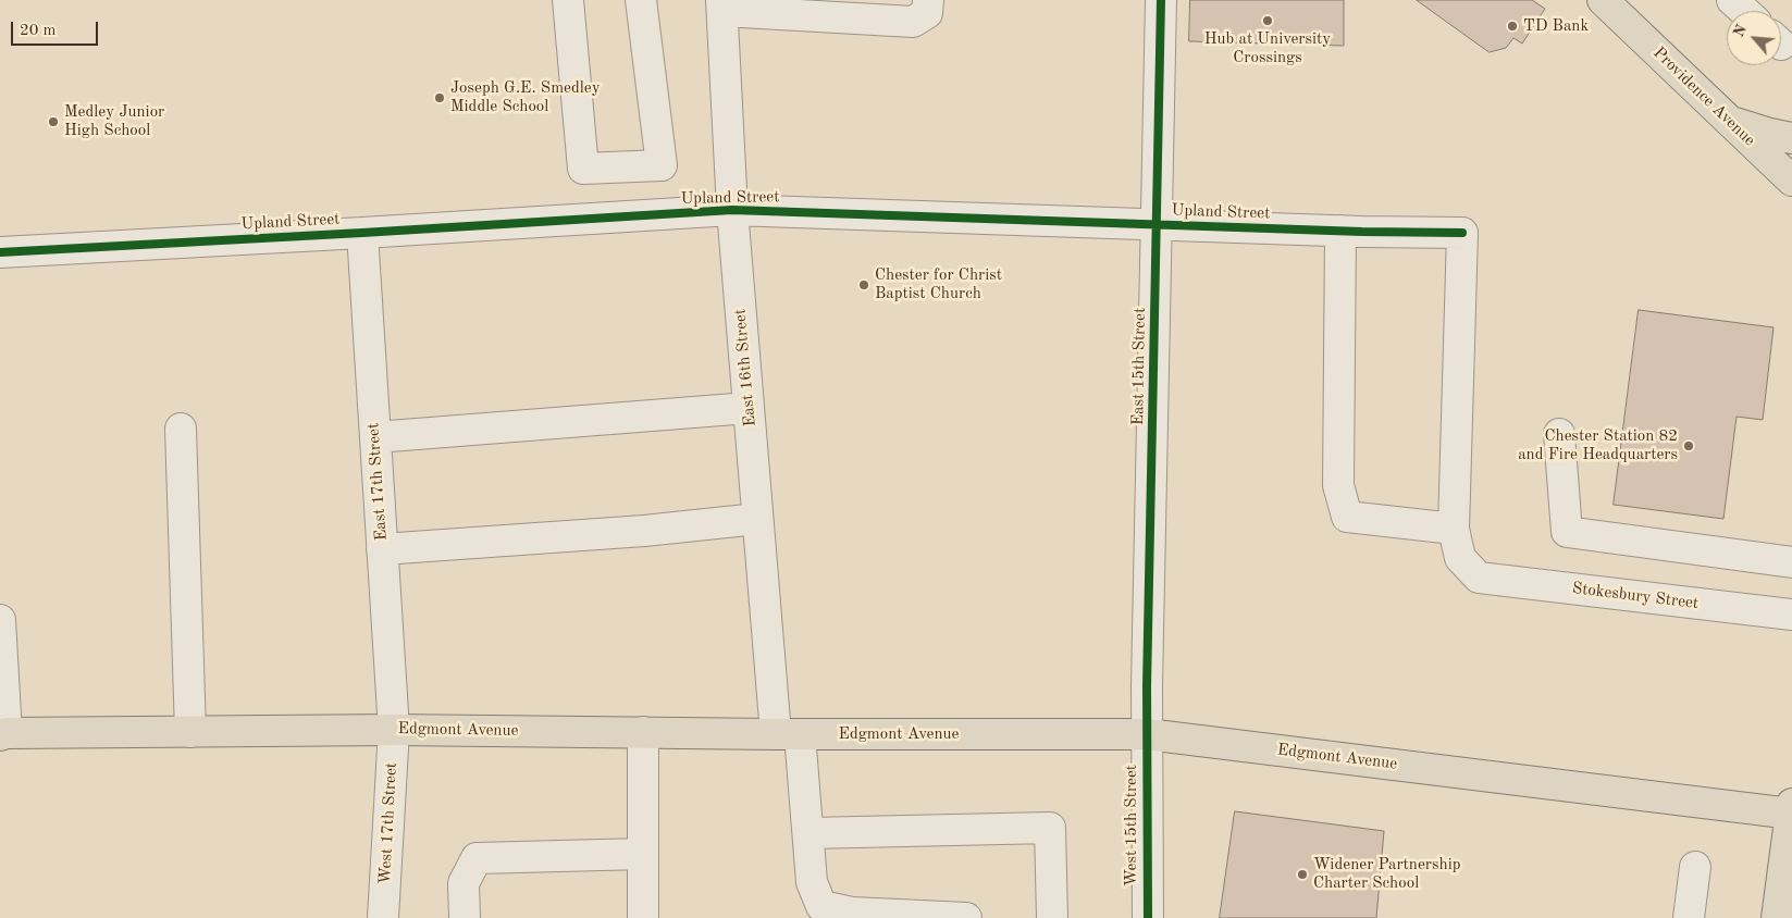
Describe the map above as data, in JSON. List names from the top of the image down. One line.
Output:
{"streets":{"main road":["Providence Avenue","Edgmont Avenue"],"street":["Upland Street","East 15th Street","East 16th Street","East 17th Street","Stokesbury Street","West 17th Street","West 15th Street"]},"crossings":[["Upland Street","East 15th Street"],["Upland Street","East 16th Street"],["Upland Street","East 17th Street"],["Upland Street","Stokesbury Street"],["East 15th Street","Edgmont Avenue"],["East 15th Street","West 15th Street"],["East 16th Street","Edgmont Avenue"],["East 17th Street","Edgmont Avenue"],["East 17th Street","West 17th Street"],["Edgmont Avenue","West 17th Street"],["Edgmont Avenue","West 15th Street"]],"places":["Hub at University Crossings","TD Bank","Joseph G.E. Smedley Middle School","Medley Junior High School","Chester for Christ Baptist Church","Chester Station 82 and Fire Headquarters","Widener Partnership Charter School"],"scale_bar":"20 m","north":"top left"}
